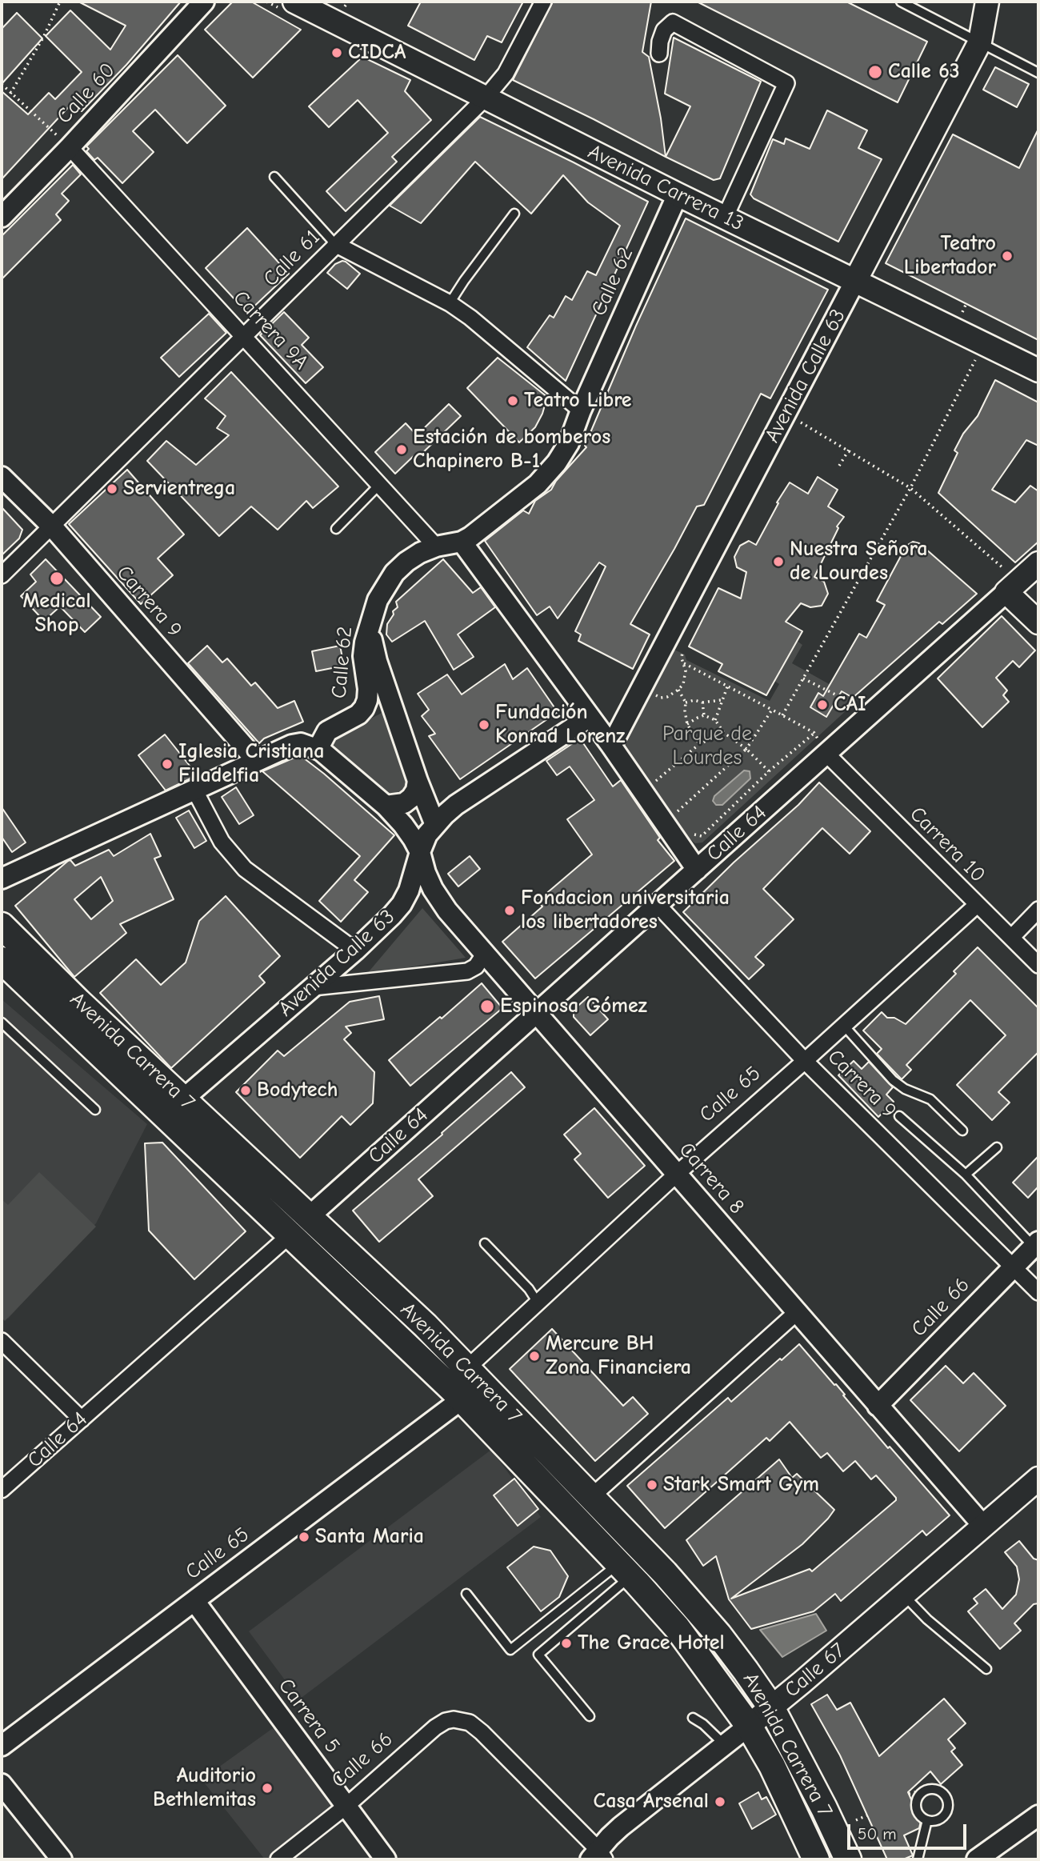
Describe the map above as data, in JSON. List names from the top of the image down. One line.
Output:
{"streets":{"main road":["Avenida Carrera 13","Avenida Calle 63","Calle 64","Avenida Carrera 7","Calle 67"],"street":["Calle 60","Calle 61","Calle 62","Carrera 9A","Carrera 9","Carrera 10","Calle 65","Carrera 8","Calle 66","Carrera 5"]},"crossings":[["Calle 60","Carrera 9A"],["Avenida Carrera 13","Calle 61"],["Avenida Carrera 13","Calle 62"],["Avenida Carrera 13","Avenida Calle 63"],["Calle 61","Carrera 9A"],["Calle 61","Carrera 9"],["Calle 62","Carrera 9A"],["Avenida Calle 63","Avenida Carrera 7"],["Avenida Calle 63","Carrera 8"],["Carrera 9","Calle 64"],["Carrera 9","Calle 65"],["Carrera 9","Calle 66"],["Calle 64","Carrera 10"],["Calle 64","Avenida Carrera 7"],["Calle 64","Carrera 8"],["Carrera 10","Calle 65"],["Avenida Carrera 7","Calle 65"],["Avenida Carrera 7","Calle 67"],["Calle 65","Carrera 8"],["Calle 65","Carrera 5"],["Carrera 8","Calle 66"],["Carrera 8","Calle 67"],["Calle 66","Calle 67"],["Calle 66","Carrera 5"]],"parks":["Parque de Lourdes"],"places":["CIDCA","Calle 63","Teatro Libertador","Teatro Libre","Estación de bomberos Chapinero B-1","Servientrega","Nuestra Señora de Lourdes","Medical Shop","CAI","Fundación Konrad Lorenz","Iglesia Cristiana Filadelfia","Fondacion universitaria los libertadores","Espinosa Gómez","Bodytech","Mercure BH Zona Financiera","Stark Smart Gym","Santa Maria","The Grace Hotel","Auditorio Bethlemitas","Casa Arsenal"],"scale_bar":"50 m"}
